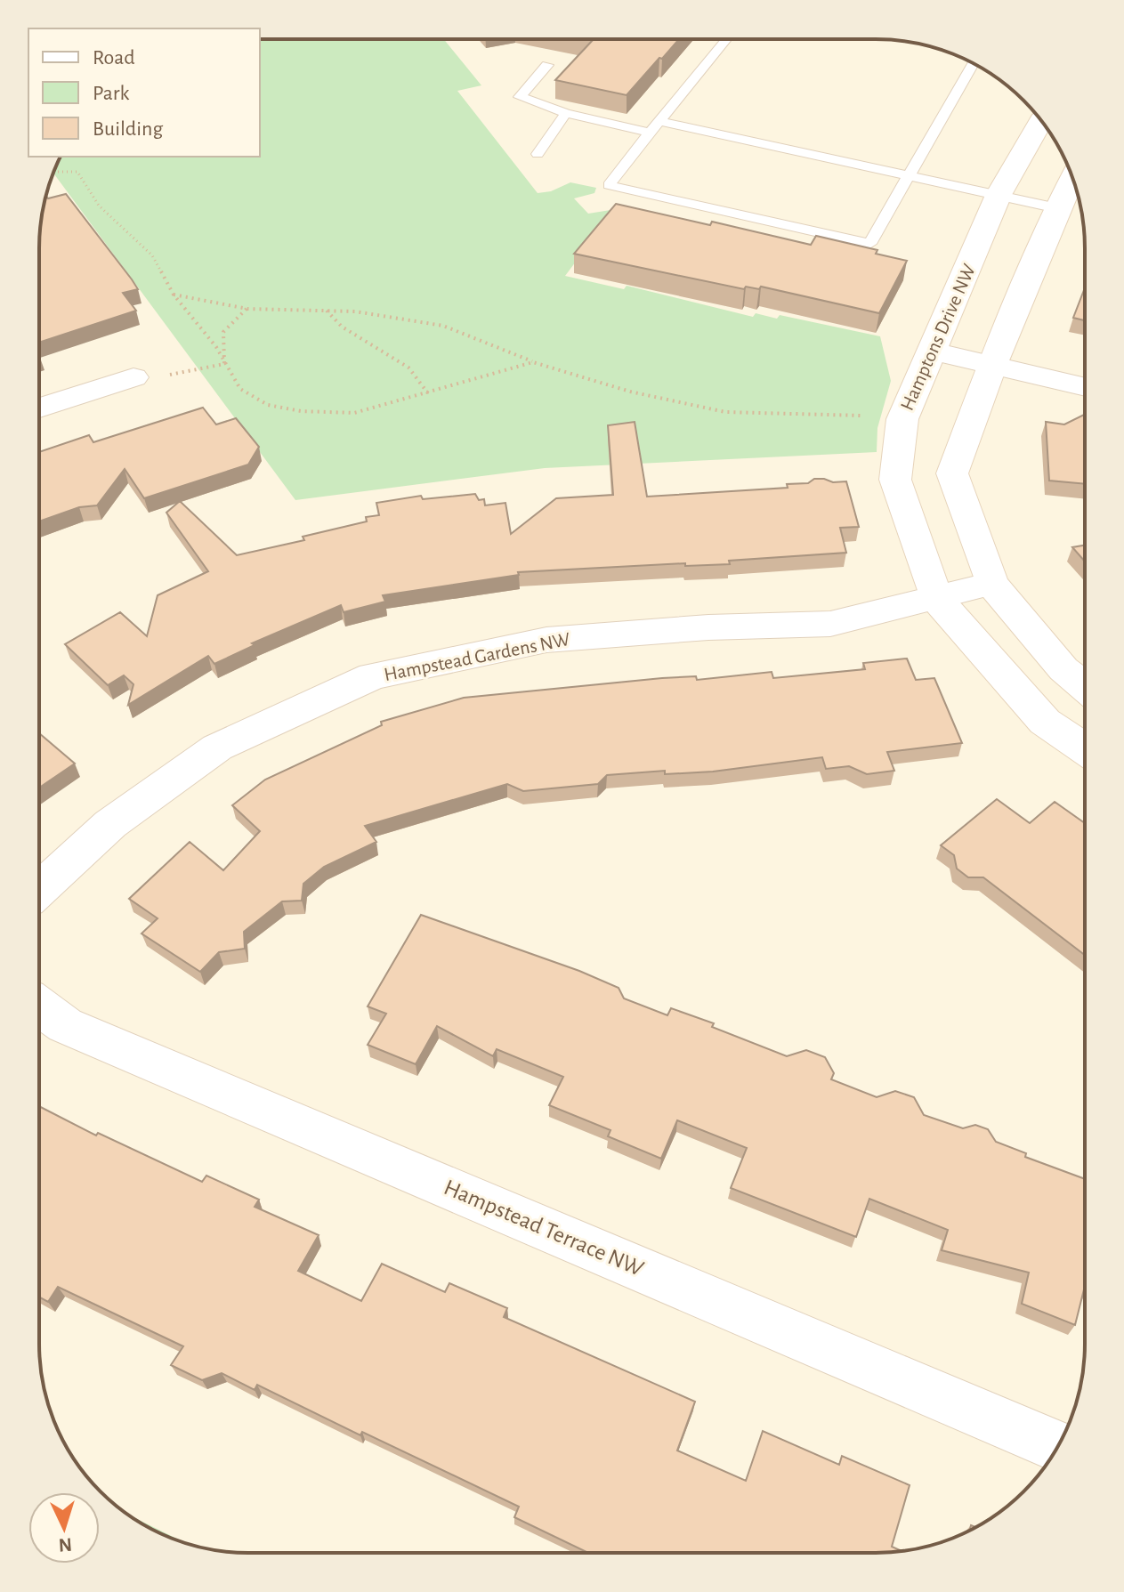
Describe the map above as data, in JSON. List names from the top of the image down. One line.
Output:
{"streets":{"street":["Hamptons Drive NW","Hampstead Gardens NW","Hampstead Terrace NW"]},"crossings":[["Hamptons Drive NW","Hampstead Gardens NW"]],"legend":["Road","Park","Building"],"north":"bottom"}
